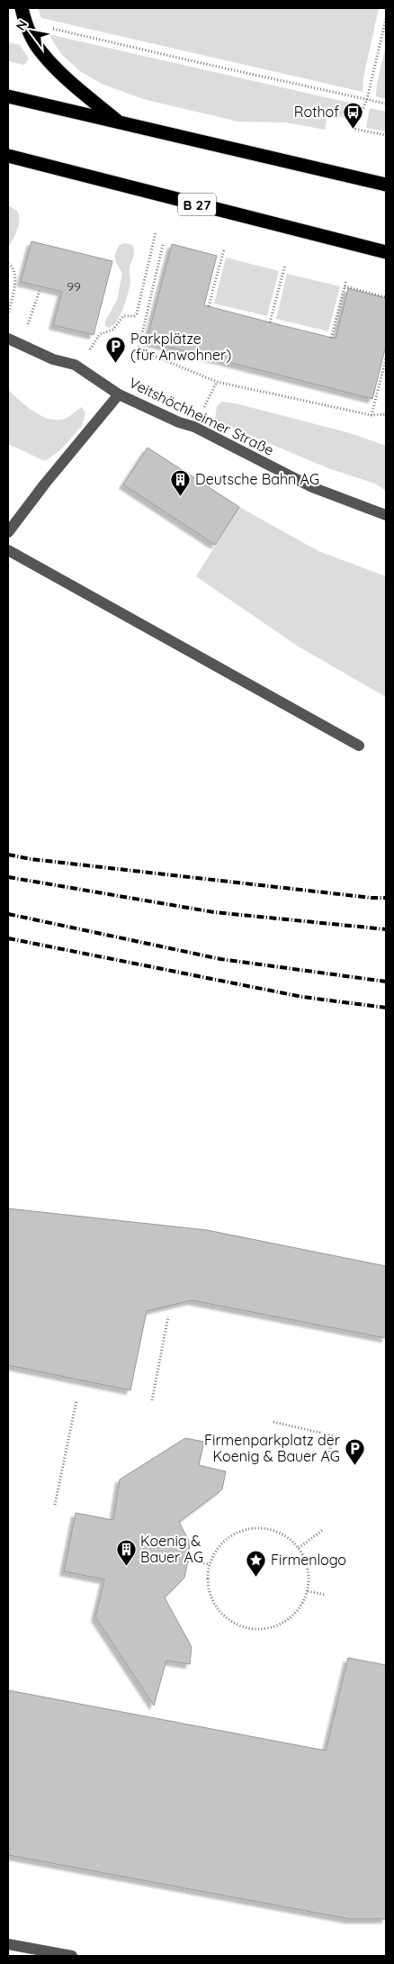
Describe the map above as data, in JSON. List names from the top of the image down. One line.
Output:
{"streets":{"highway":["B 27"],"street":["Veitshöchheimer Straße"]},"places":{"bus stop":["Rothof"],"parking":["Parkplätze (für Anwohner)","Firmenparkplatz der Koenig & Bauer AG"],"building":["Deutsche Bahn AG","Koenig & Bauer AG"],"place":["Firmenlogo"]},"house_numbers":["99"],"north":"top left"}
